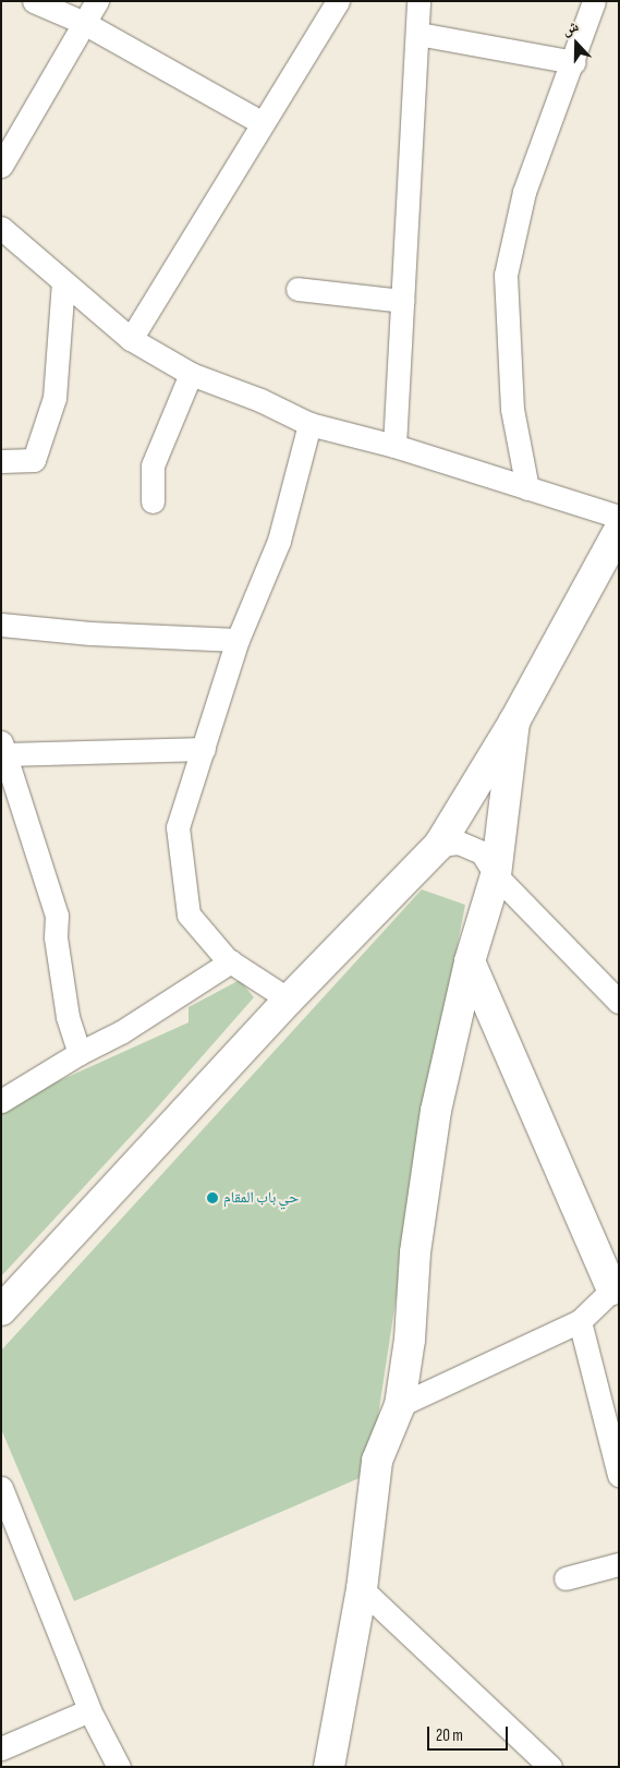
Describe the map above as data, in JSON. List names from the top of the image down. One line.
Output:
{"places":["حي باب المقام"],"scale_bar":"20 m","north":"top"}
